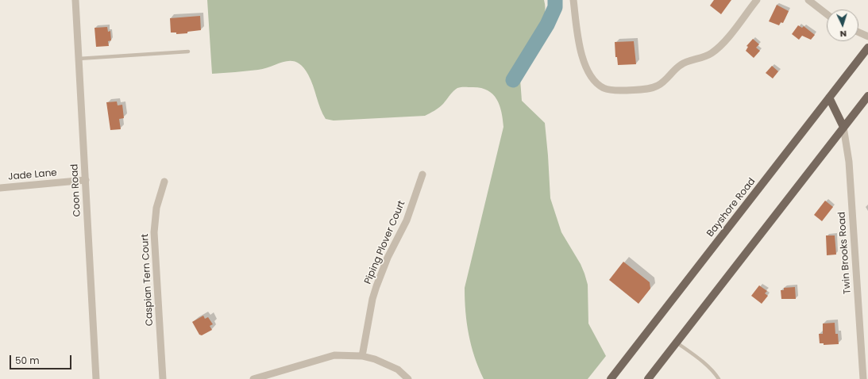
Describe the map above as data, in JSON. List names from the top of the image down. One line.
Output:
{"streets":{"main road":["Bayshore Road"],"street":["Jade Lane","Coon Road","Piping Plover Court","Twin Brooks Road","Caspian Tern Court"]},"crossings":[["Jade Lane","Coon Road"]],"scale_bar":"50 m","north":"bottom"}
